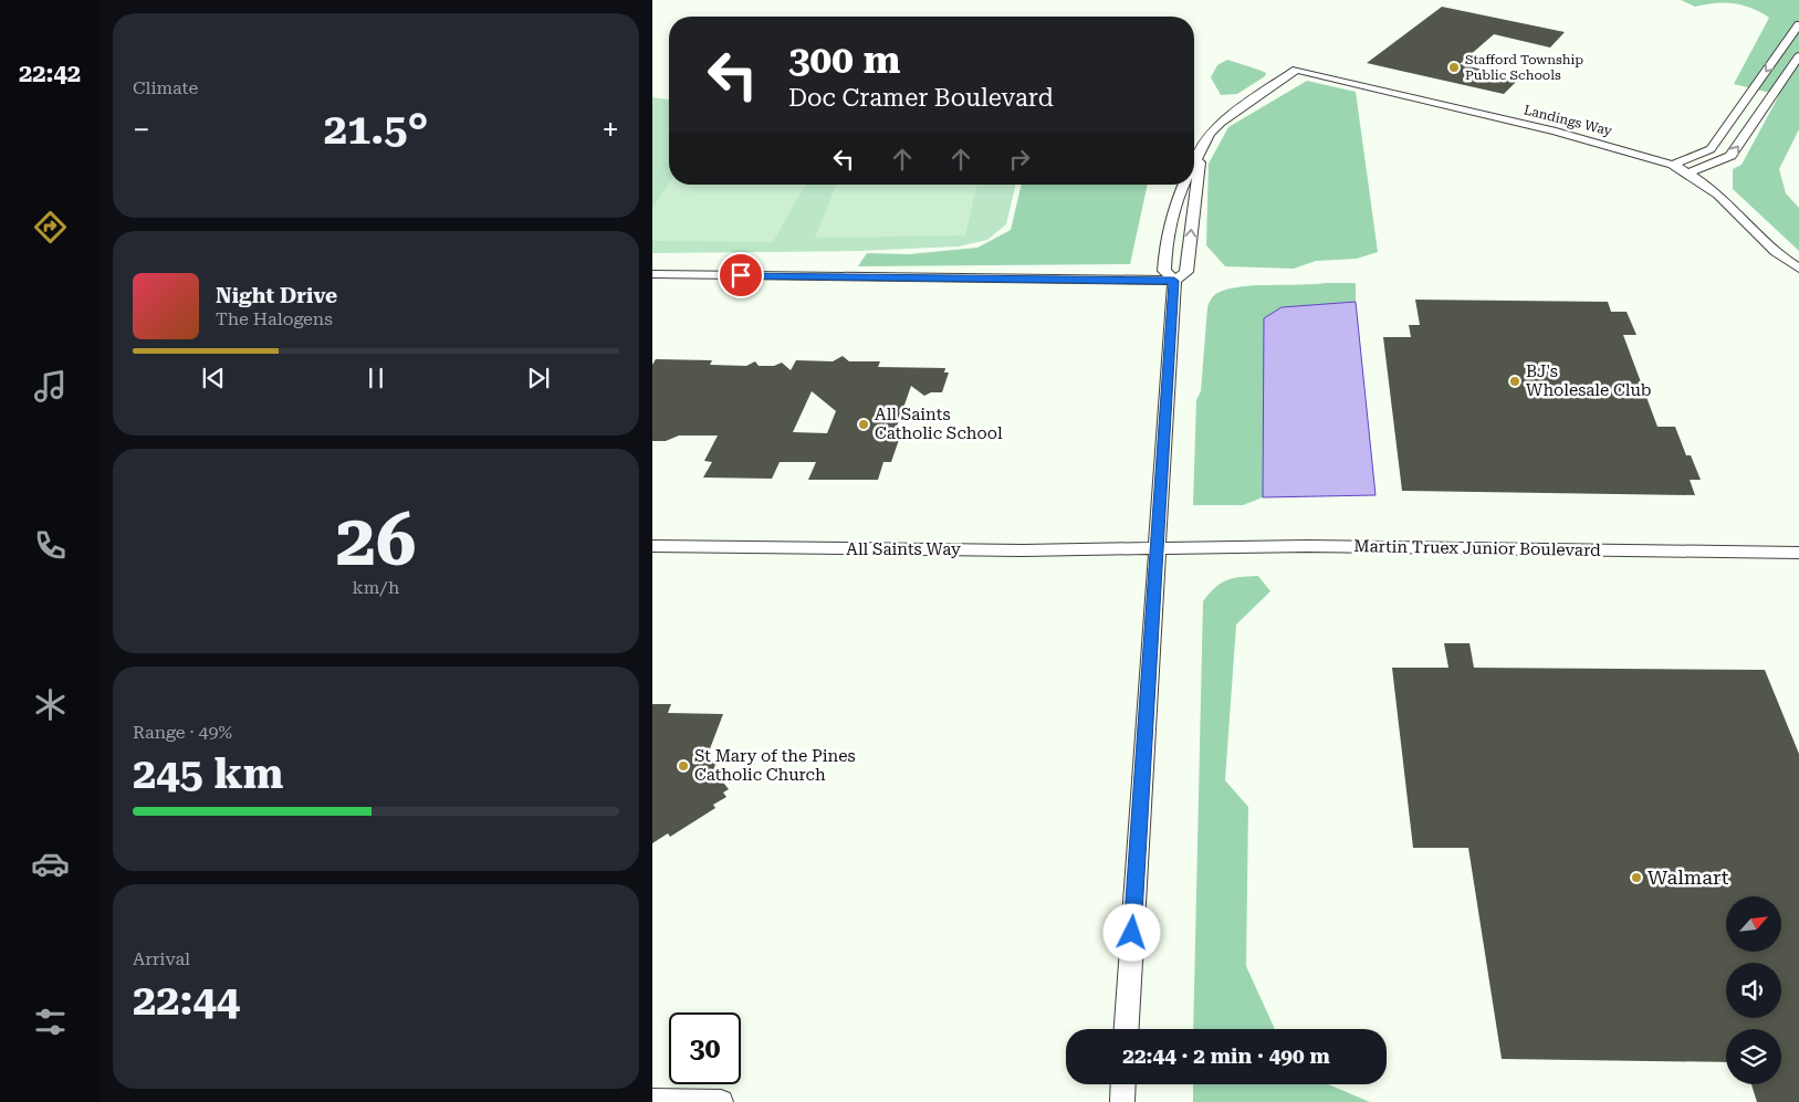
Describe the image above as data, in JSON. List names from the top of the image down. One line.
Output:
{"streets":{"street":["Landings Way","Martin Truex Junior Boulevard","All Saints Way"]},"crossings":[["Martin Truex Junior Boulevard","All Saints Way"]],"places":["Stafford Township Public Schools","BJ's Wholesale Club","All Saints Catholic School","St Mary of the Pines Catholic Church","Walmart"],"north":"top right","page":{"tabs":"22:42","tile":["Climate",["26","km/h"],["Range · 49%","245 km"],["Arrival","22:44"]],"turn":["300 m","Doc Cramer Boulevard"],"heat":["−","21.5°","+"],"song":["Night Drive","The Halogens"],"limit":"30","trip":"22:44 · 2 min · 490 m"}}
